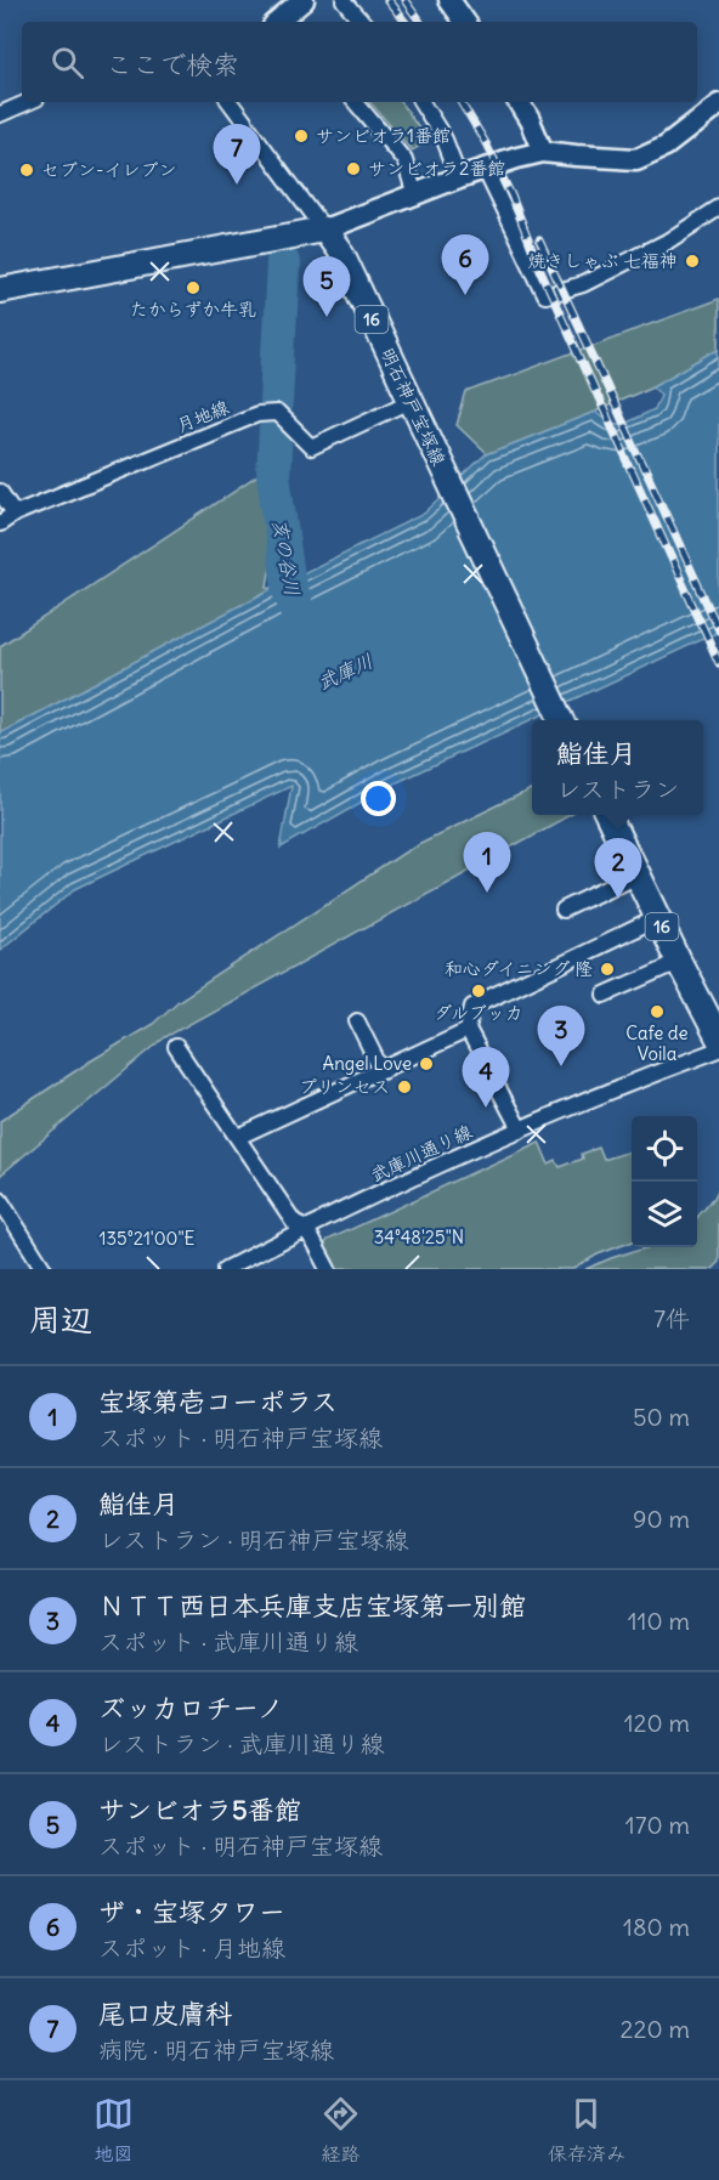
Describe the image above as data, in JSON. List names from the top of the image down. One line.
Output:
{"streets":{"main road":["16","明石神戸宝塚線"],"street":["月地線","武庫川通り線"]},"crossings":[["明石神戸宝塚線","月地線"]],"water":["亥の谷川","武庫川"],"places":["サンビオラ1番館","サンビオラ2番館","セブン-イレブン","焼きしゃぶ 七福神","たからずか牛乳","和心ダイニング 隆","ダルブッカ","Cafe de Voila","Angel Love","プリンセス"],"page":{"search":"ここで検索","pins":["7","6","5","1","2","3","4"],"popup":["鮨佳月","レストラン"],"heading":["周辺","7件"],"list":[{"mark":"1","name":"宝塚第壱コーポラス","note":"スポット · 明石神戸宝塚線","value":"50 m"},{"mark":"2","name":"鮨佳月","note":"レストラン · 明石神戸宝塚線","value":"90 m"},{"mark":"3","name":"ＮＴＴ西日本兵庫支店宝塚第一別館","note":"スポット · 武庫川通り線","value":"110 m"},{"mark":"4","name":"ズッカロチーノ","note":"レストラン · 武庫川通り線","value":"120 m"},{"mark":"5","name":"サンビオラ5番館","note":"スポット · 明石神戸宝塚線","value":"170 m"},{"mark":"6","name":"ザ・宝塚タワー","note":"スポット · 月地線","value":"180 m"},{"mark":"7","name":"尾口皮膚科","note":"病院 · 明石神戸宝塚線","value":"220 m"}],"nav":["地図","経路","保存済み"]},"coordinates":["34°48'25\"N","135°21'00\"E"]}
